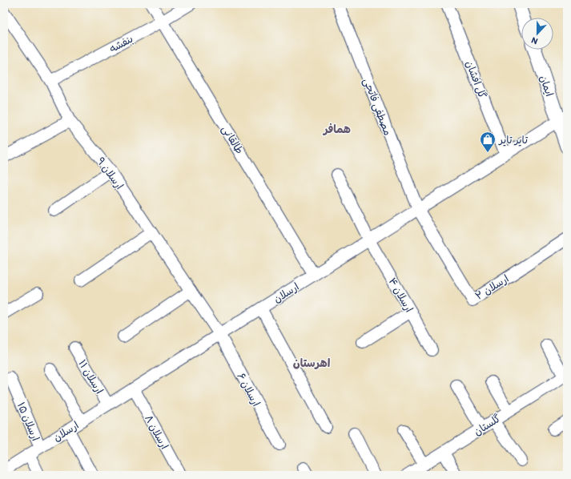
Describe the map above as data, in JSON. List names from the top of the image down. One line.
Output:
{"streets":{"street":["بنفشه","گل افشان","ایمان","مصطفی فاتحی","طالقانی","ارسلان ۹","ارسلان ۲","ارسلان","ارسلان ۴","ارسلان ۱۱","ارسلان ۶","ارسلان ۱۵","گلستان","ارسلان ۸"]},"crossings":[["بنفشه","طالقانی"],["بنفشه","ارسلان ۹"],["گل افشان","ارسلان"],["ایمان","ارسلان"],["مصطفی فاتحی","ارسلان ۲"],["مصطفی فاتحی","ارسلان"],["طالقانی","ارسلان"],["ارسلان ۹","ارسلان"],["ارسلان ۹","ارسلان ۶"],["ارسلان ۲","ارسلان"],["ارسلان","ارسلان ۴"],["ارسلان","ارسلان ۱۱"],["ارسلان","ارسلان ۶"],["ارسلان","ارسلان ۱۵"],["ارسلان","ارسلان ۸"]],"districts":["همافر","اهرستان"],"places":{"shop":["تایر تایر"]},"north":"bottom"}
